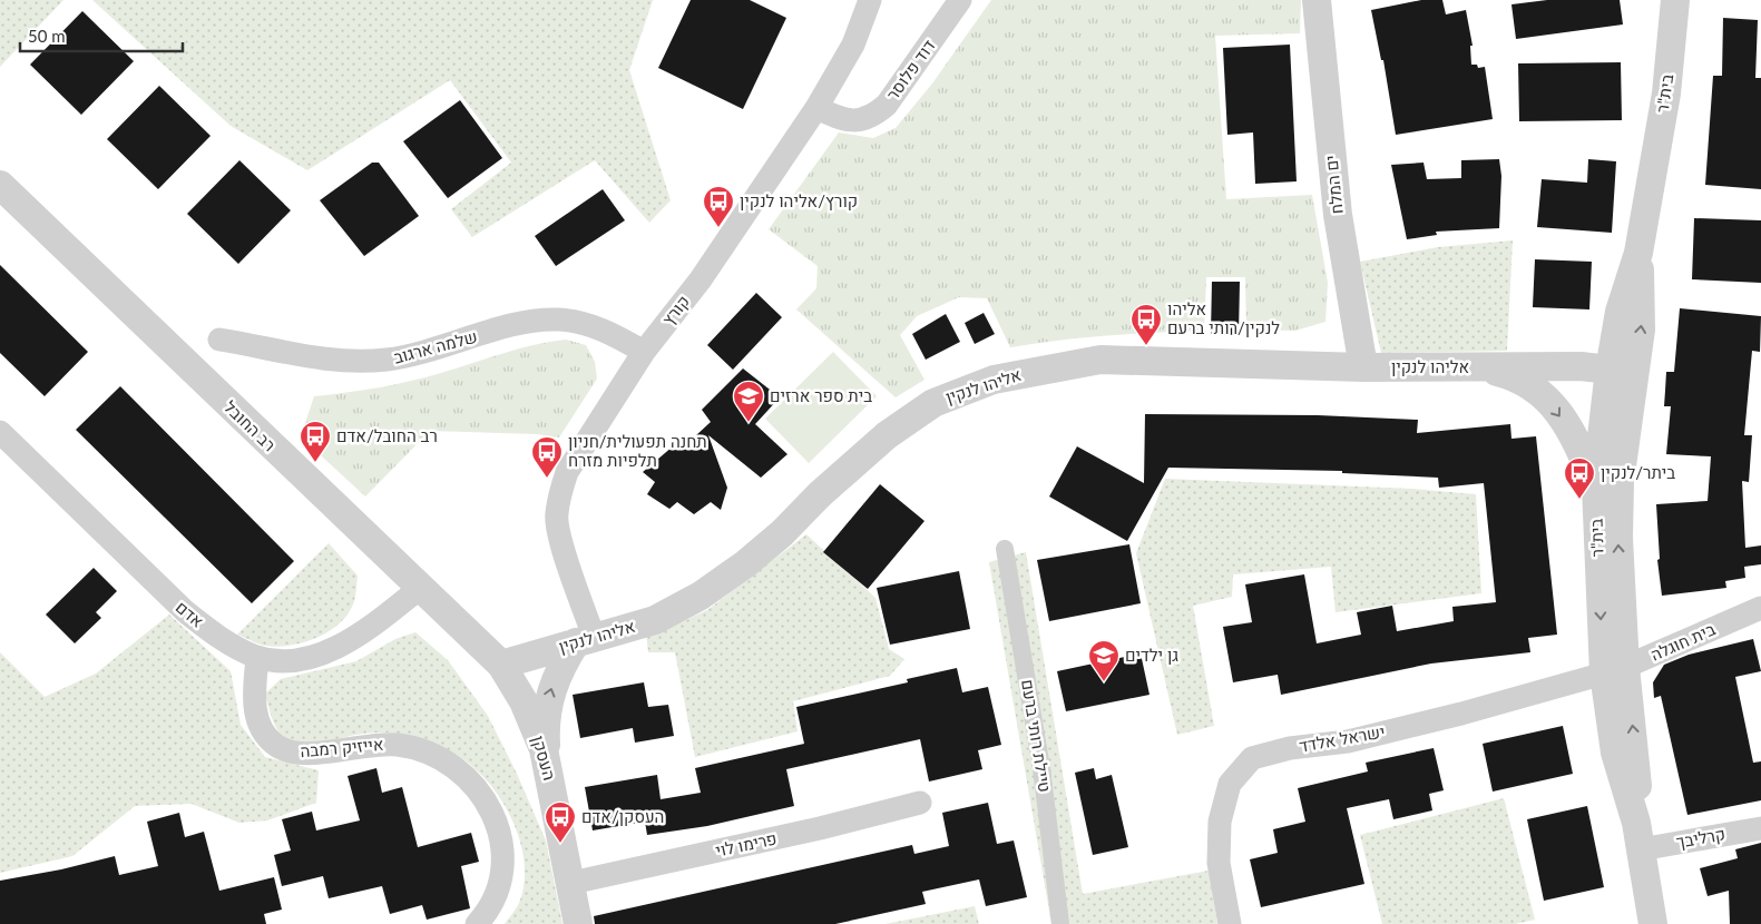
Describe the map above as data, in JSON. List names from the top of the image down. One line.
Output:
{"streets":{"street":["דוד פלוסר","בית\"ר","ים המלח","קורץ","שלמה ארגוב","אליהו לנקין","רב החובל","אדם","בית חוגלה","טיילת רותי ברעם","ישראל אלדד","אייזיק רמבה","העסקן","קרליבך","פרימו לוי"]},"crossings":[["דוד פלוסר","קורץ"],["בית\"ר","אליהו לנקין"],["בית\"ר","בית חוגלה"],["בית\"ר","ישראל אלדד"],["בית\"ר","קרליבך"],["ים המלח","אליהו לנקין"],["קורץ","שלמה ארגוב"],["קורץ","אליהו לנקין"],["אליהו לנקין","רב החובל"],["אליהו לנקין","העסקן"],["רב החובל","אדם"],["רב החובל","העסקן"],["אדם","אייזיק רמבה"],["בית חוגלה","ישראל אלדד"],["העסקן","פרימו לוי"]],"places":{"bus stop":["קורץ/אליהו לנקין","אליהו לנקין/רותי ברעם","רב החובל/אדם","תחנה תפעולית/חניון תלפיות מזרח","ביתר/לנקין","העסקן/אדם"],"school or university":["בית ספר ארזים","גן ילדים"]},"scale_bar":"50 m"}
